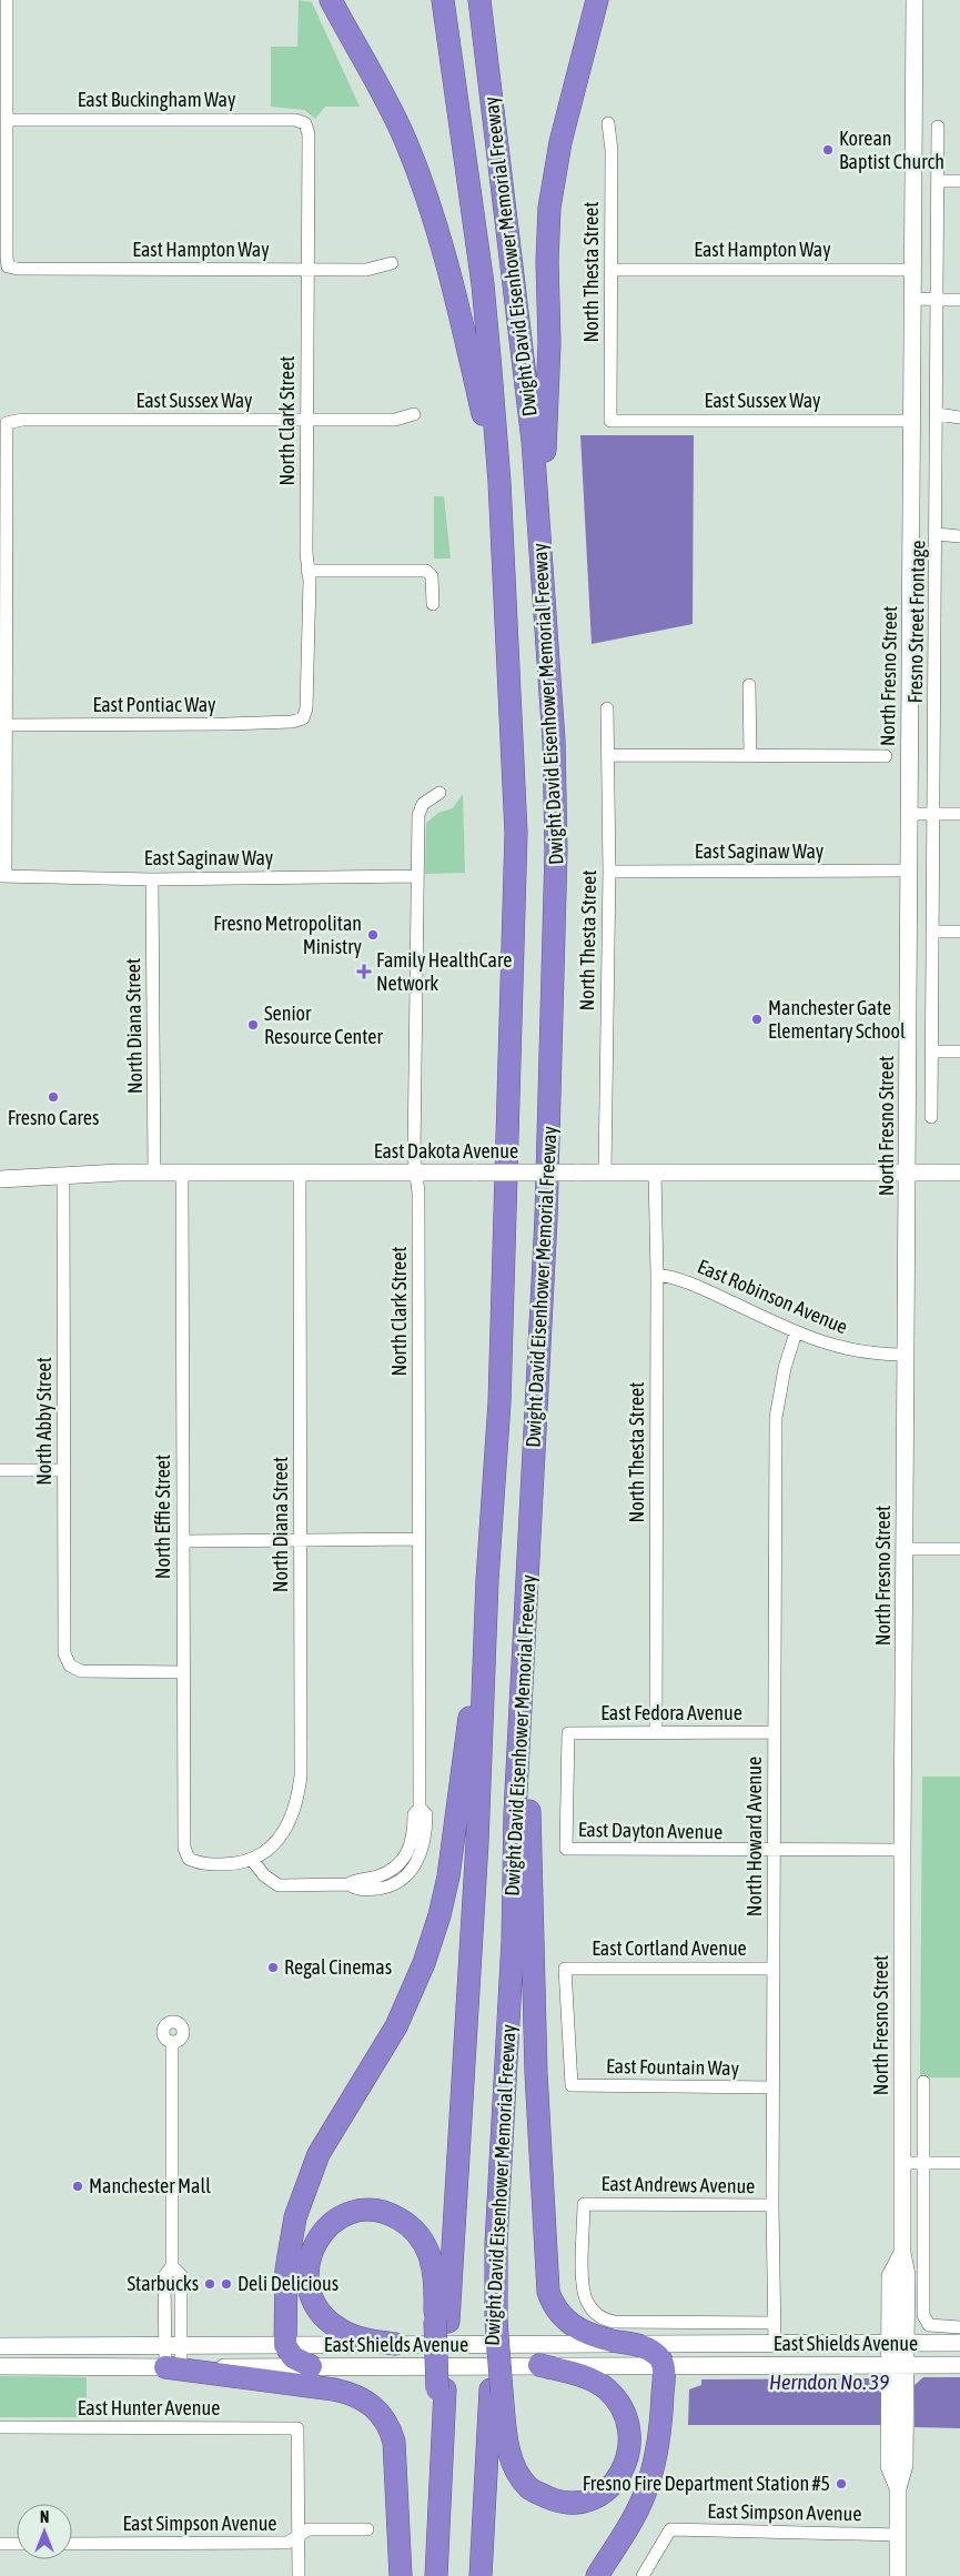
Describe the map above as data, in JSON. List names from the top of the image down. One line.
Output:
{"streets":{"highway":["Dwight David Eisenhower Memorial Freeway"],"main road":["North Fresno Street","East Dakota Avenue","East Shields Avenue"],"street":["East Buckingham Way","East Hampton Way","North Thesta Street","East Sussex Way","North Clark Street","Fresno Street Frontage","East Pontiac Way","East Saginaw Way","North Diana Street","East Robinson Avenue","North Abby Street","North Effie Street","East Fedora Avenue","East Dayton Avenue","North Howard Avenue","East Cortland Avenue","East Fountain Way","East Andrews Avenue","East Hunter Avenue","East Simpson Avenue"]},"crossings":[["East Buckingham Way","East Hampton Way"],["East Buckingham Way","North Clark Street"],["East Hampton Way","North Thesta Street"],["East Hampton Way","North Clark Street"],["East Hampton Way","North Fresno Street"],["North Thesta Street","East Sussex Way"],["North Thesta Street","East Saginaw Way"],["North Thesta Street","East Dakota Avenue"],["North Thesta Street","East Robinson Avenue"],["North Thesta Street","East Fedora Avenue"],["East Sussex Way","North Clark Street"],["East Sussex Way","North Fresno Street"],["North Clark Street","East Pontiac Way"],["North Clark Street","East Saginaw Way"],["North Clark Street","North Diana Street"],["North Clark Street","East Dakota Avenue"],["North Clark Street","North Effie Street"],["North Fresno Street","East Saginaw Way"],["North Fresno Street","East Dakota Avenue"],["North Fresno Street","East Robinson Avenue"],["North Fresno Street","East Dayton Avenue"],["North Fresno Street","East Shields Avenue"],["North Fresno Street","East Simpson Avenue"],["East Saginaw Way","North Diana Street"],["North Diana Street","East Dakota Avenue"],["North Diana Street","North Effie Street"],["East Dakota Avenue","North Abby Street"],["East Dakota Avenue","North Effie Street"],["East Robinson Avenue","North Howard Avenue"],["North Abby Street","North Effie Street"],["East Fedora Avenue","East Dayton Avenue"],["East Fedora Avenue","North Howard Avenue"],["East Dayton Avenue","North Howard Avenue"],["North Howard Avenue","East Cortland Avenue"],["North Howard Avenue","East Fountain Way"],["North Howard Avenue","East Andrews Avenue"],["North Howard Avenue","East Shields Avenue"],["East Cortland Avenue","East Fountain Way"],["East Andrews Avenue","East Shields Avenue"],["East Hunter Avenue","East Simpson Avenue"]],"water":["Herndon No. 39"],"places":{"other":["Korean Baptist Church","Fresno Metropolitan Ministry","Manchester Gate Elementary School","Senior Resource Center","Fresno Cares","Regal Cinemas","Manchester Mall","Starbucks","Deli Delicious","Fresno Fire Department Station #5"],"health":["Family HealthCare Network"]},"north":"top"}
